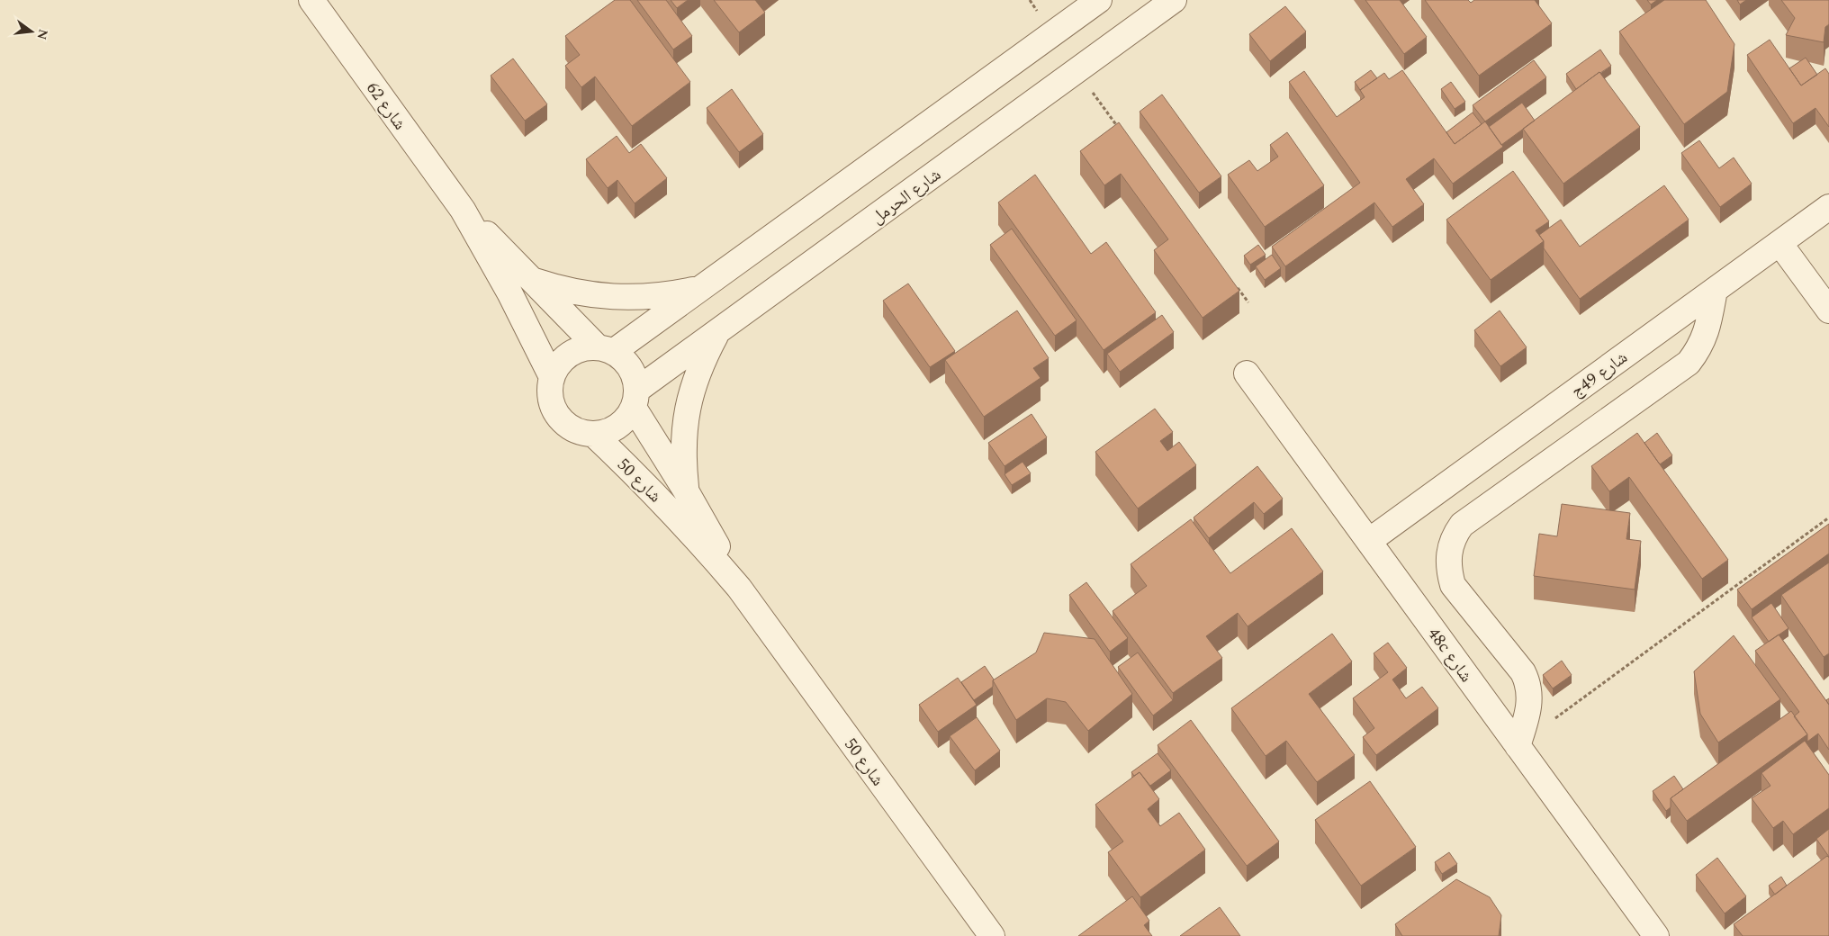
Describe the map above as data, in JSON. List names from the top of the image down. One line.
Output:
{"streets":{"street":["شارع 62","شارع الحرمل","شارع 49ج","شارع 50","48c شارع"]},"crossings":[["شارع 62","شارع الحرمل"],["شارع 62","شارع 50"],["شارع الحرمل","شارع 50"],["شارع 49ج","48c شارع"]],"north":"right"}
